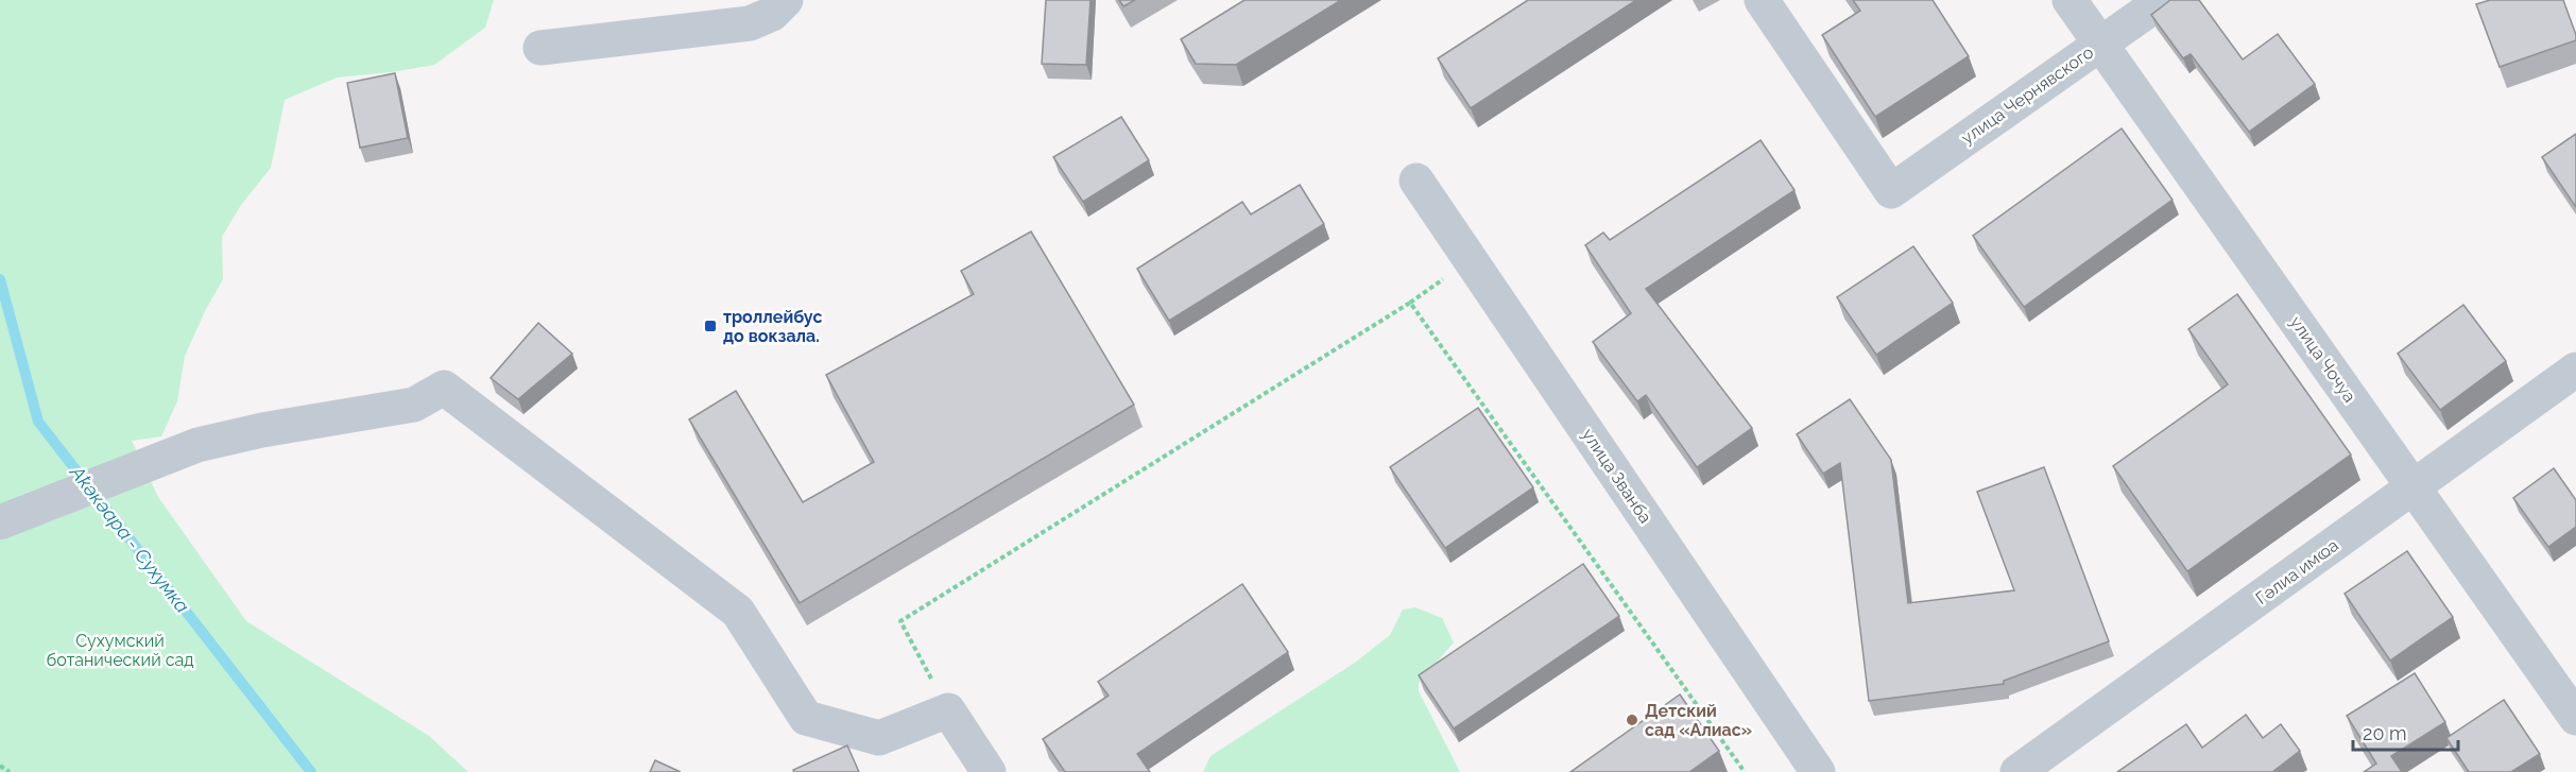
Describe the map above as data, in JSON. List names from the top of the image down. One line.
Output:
{"streets":{"street":["улица Чернявского","улица Чочуа","улица Званба","Гәлиа имҩа"]},"crossings":[["улица Чернявского","улица Чочуа"],["улица Чочуа","Гәлиа имҩа"]],"water":["Аҟәкәара - Сухумка"],"parks":["Сухумский ботанический сад"],"places":{"transit":["троллейбус до вокзала."],"other":["Детский сад «Алиас»"]},"scale_bar":"20 m"}
